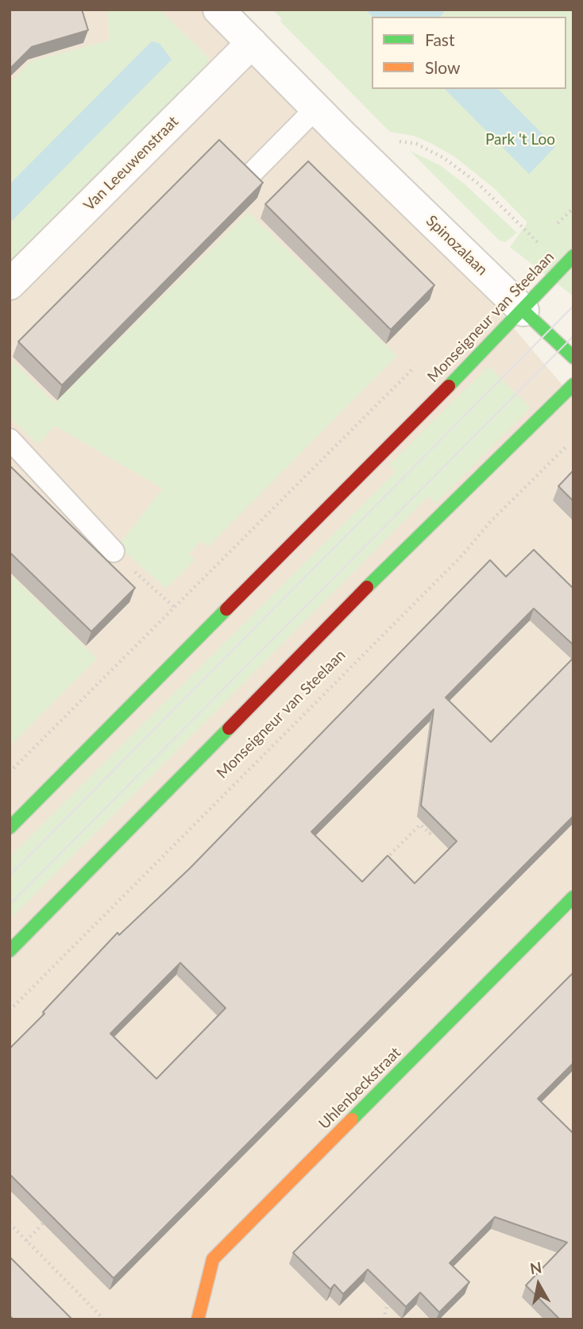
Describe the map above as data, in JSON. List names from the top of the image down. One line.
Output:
{"streets":{"main road":["Spinozalaan","Monseigneur van Steelaan","Uhlenbeckstraat"],"street":["Van Leeuwenstraat"]},"crossings":[["Van Leeuwenstraat","Spinozalaan"],["Spinozalaan","Monseigneur van Steelaan"]],"parks":["Park 't Loo"],"legend":["Fast","Slow"],"north":"top"}
